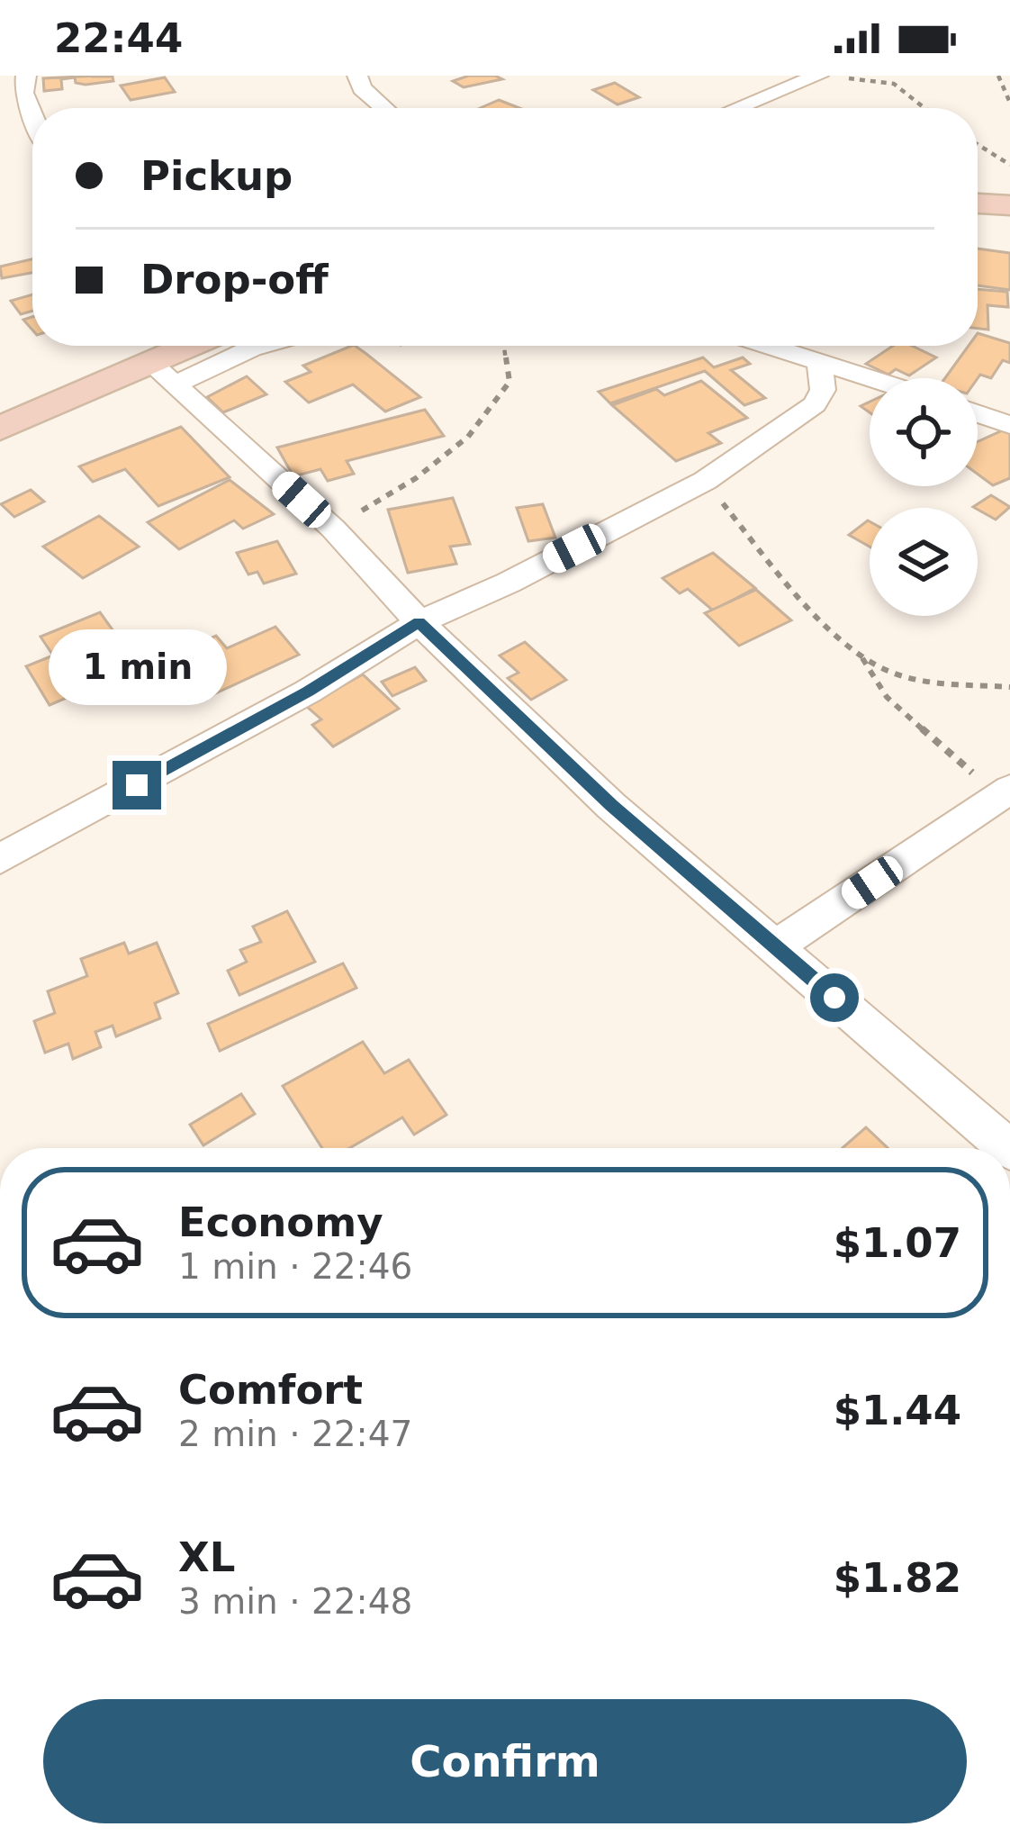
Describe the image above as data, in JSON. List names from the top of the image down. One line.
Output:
{"page":{"status":"22:44","banner":["Pickup","Drop-off"],"bubble":"1 min","list":[{"name":"Economy","note":"1 min · 22:46","value":"$1.07"},{"name":"Comfort","note":"2 min · 22:47","value":"$1.44"},{"name":"XL","note":"3 min · 22:48","value":"$1.82"}],"buttons":"Confirm"}}
